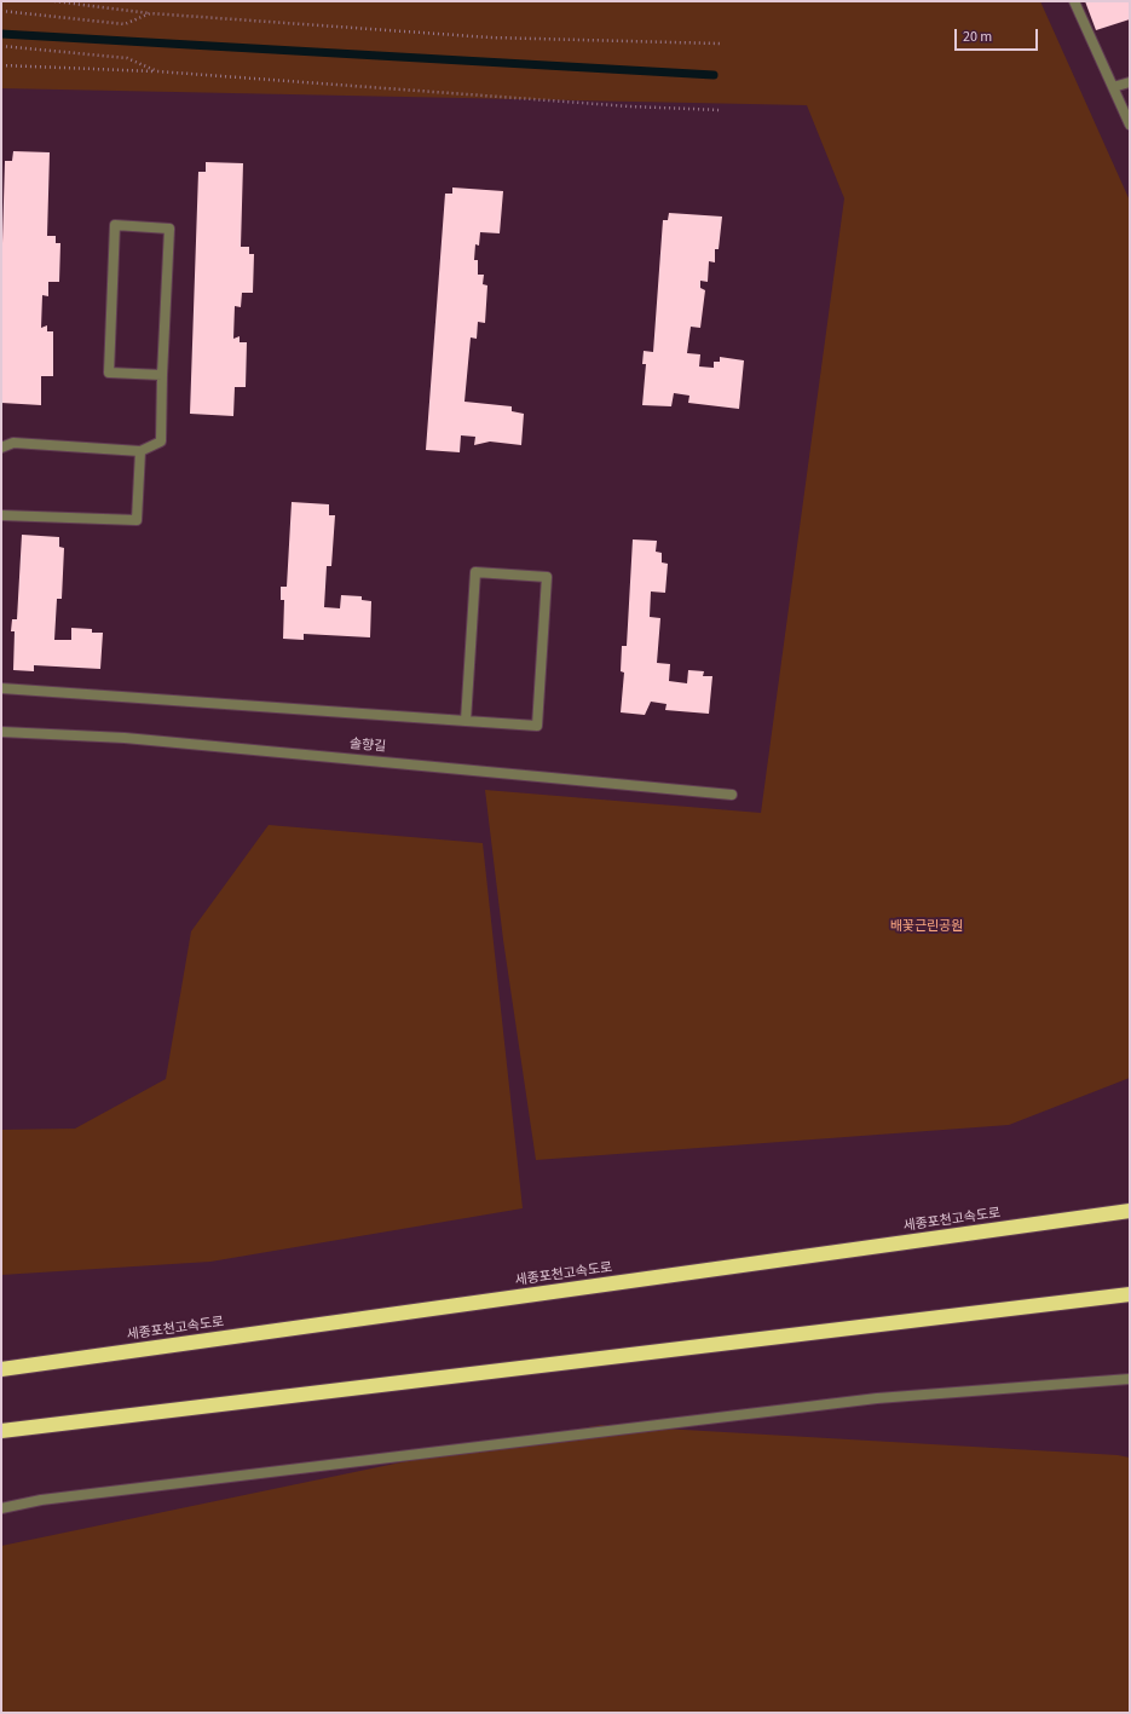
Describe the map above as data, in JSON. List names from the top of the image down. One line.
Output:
{"streets":{"highway":["세종포천고속도로"],"street":["솔향길"]},"parks":["배꽃근린공원"],"scale_bar":"20 m"}
